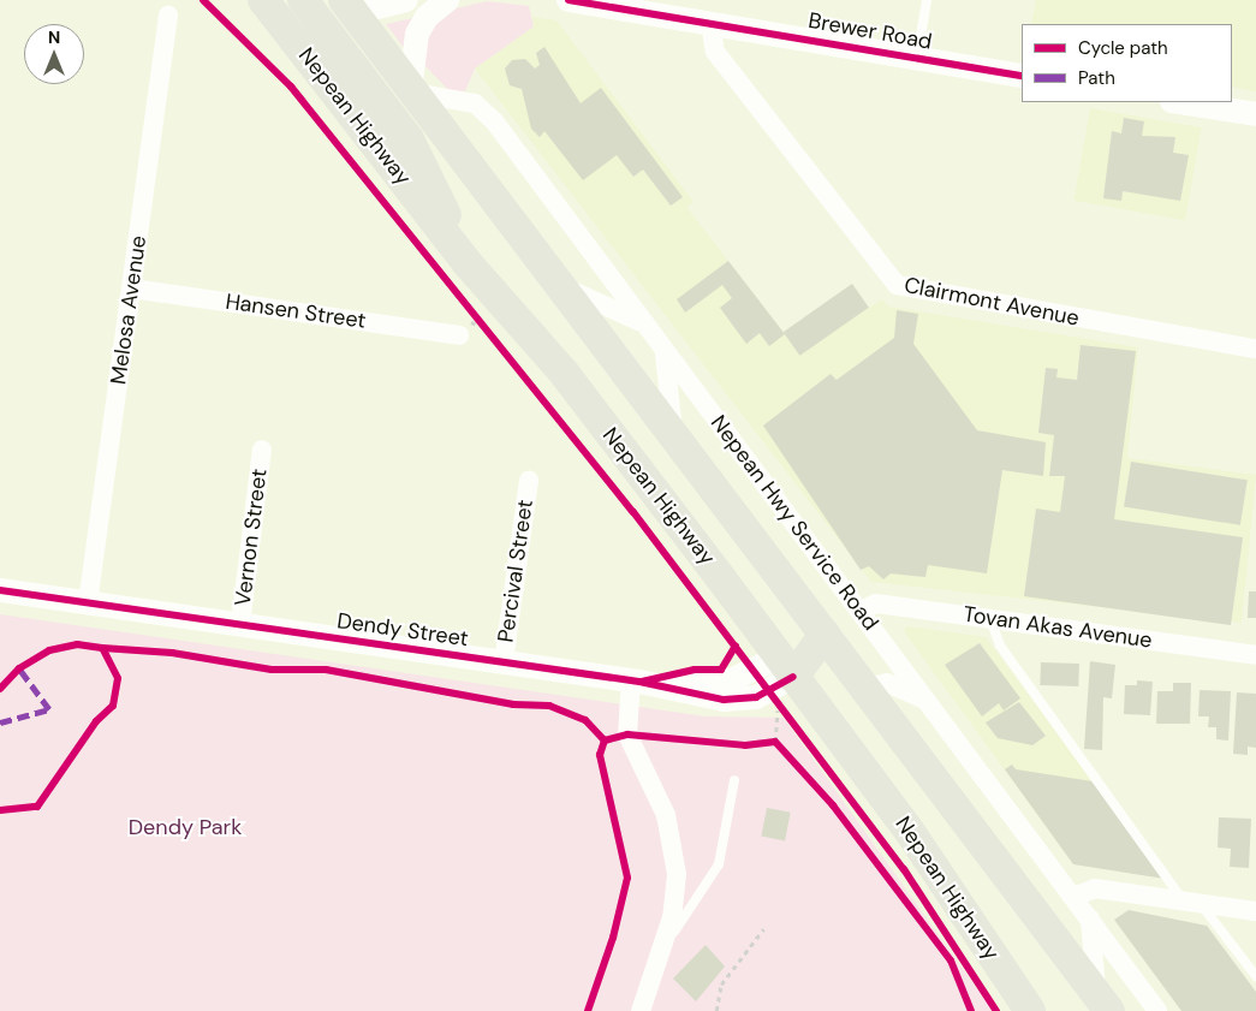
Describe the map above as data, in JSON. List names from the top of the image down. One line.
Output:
{"streets":{"highway":["Nepean Highway"],"street":["Brewer Road","Clairmont Avenue","Melosa Avenue","Hansen Street","Nepean Hwy Service Road","Vernon Street","Percival Street","Tovan Akas Avenue","Dendy Street"]},"crossings":[["Brewer Road","Clairmont Avenue"],["Nepean Highway","Dendy Street"],["Melosa Avenue","Hansen Street"],["Melosa Avenue","Dendy Street"],["Nepean Hwy Service Road","Tovan Akas Avenue"],["Vernon Street","Dendy Street"],["Percival Street","Dendy Street"]],"parks":["Dendy Park"],"legend":["Cycle path","Path"],"north":"top"}
